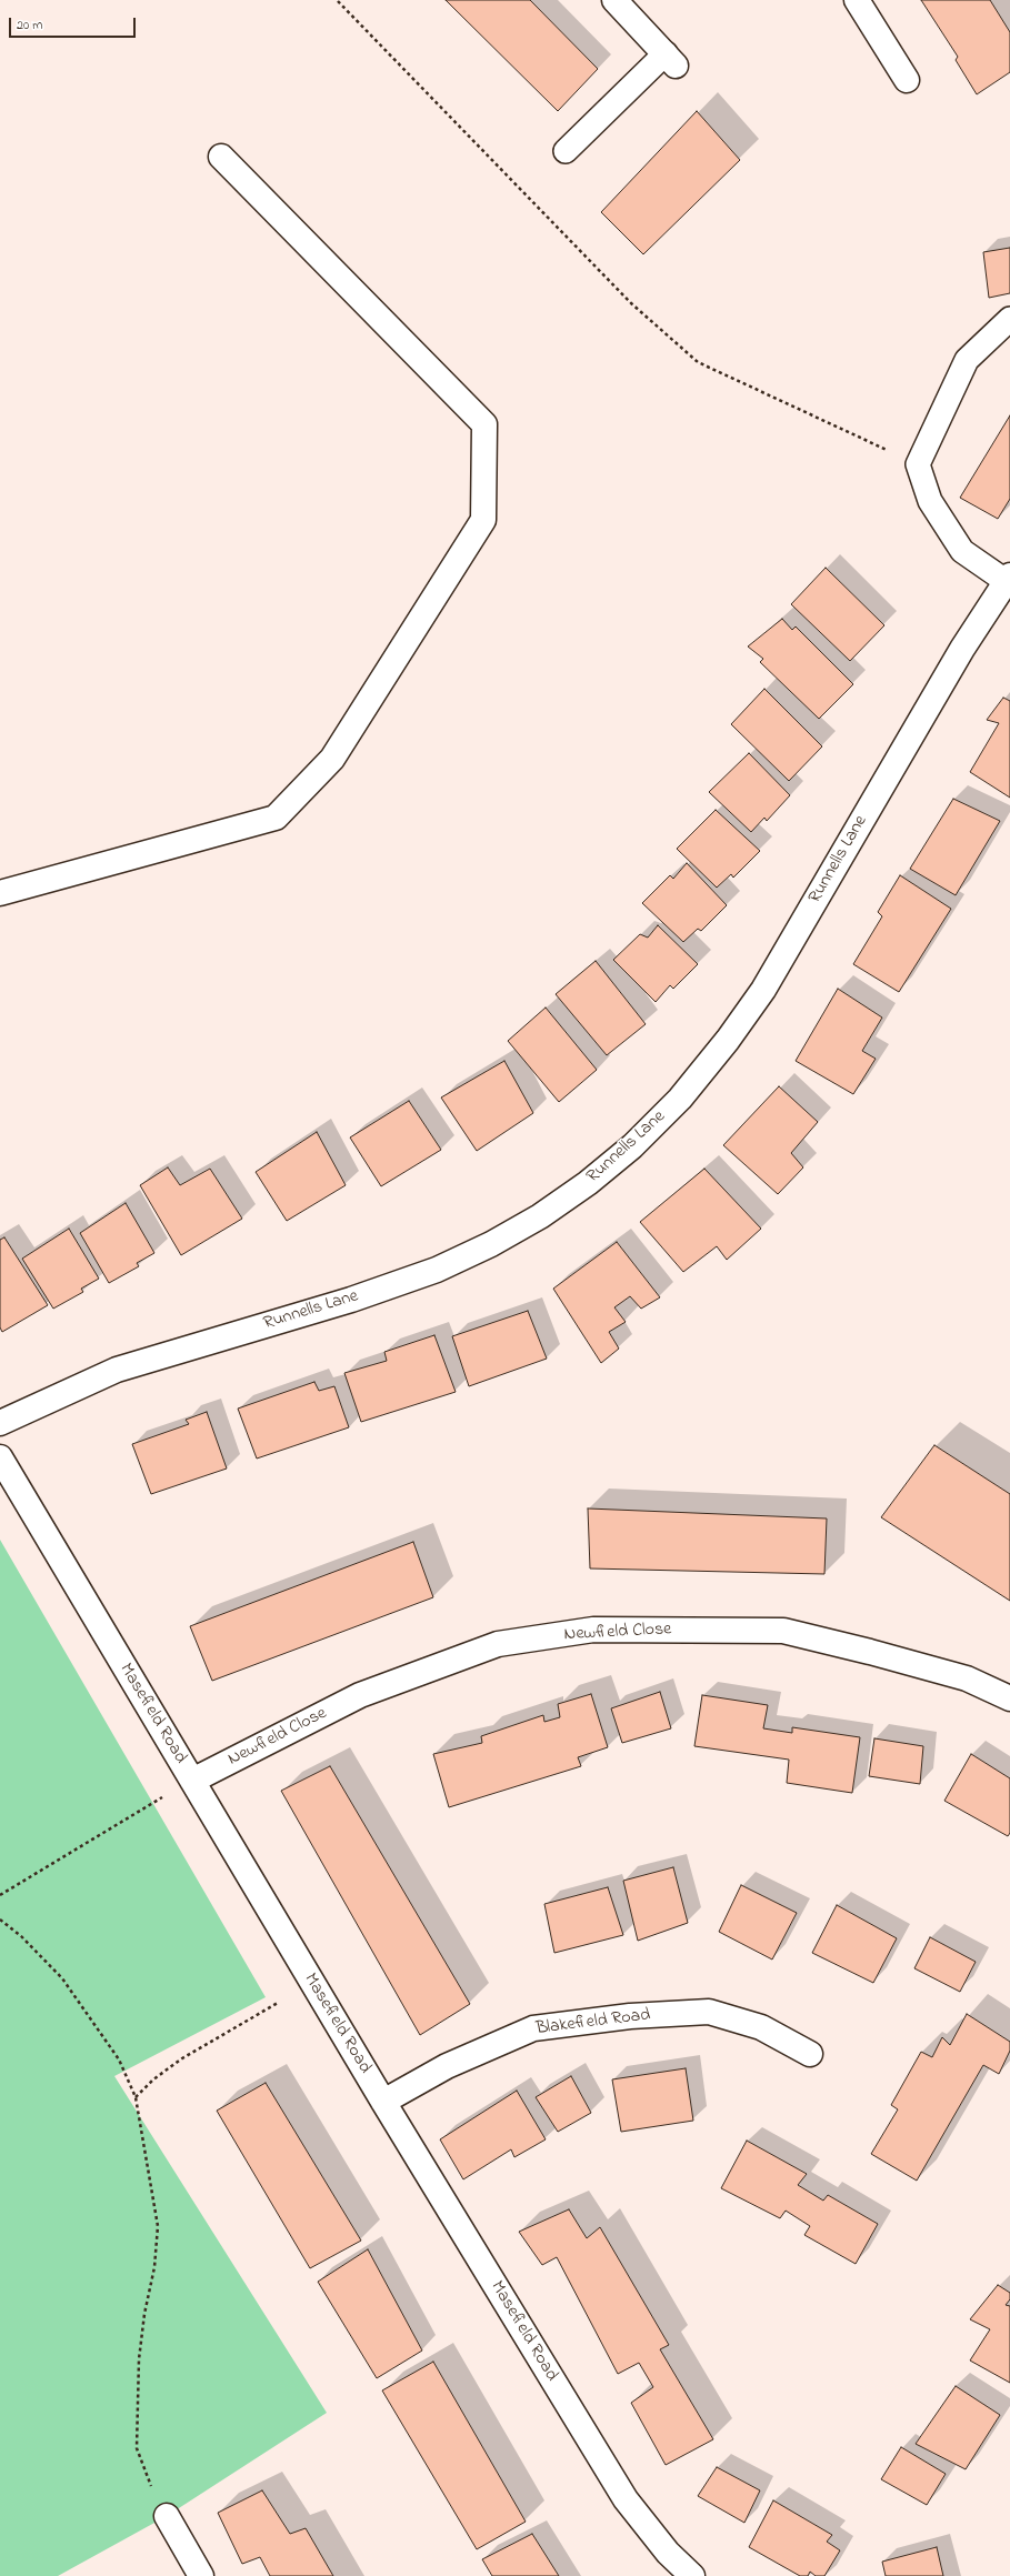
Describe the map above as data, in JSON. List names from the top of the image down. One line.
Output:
{"streets":{"street":["Runnells Lane","Newfield Close","Masefield Road","Blakefield Road"]},"crossings":[["Newfield Close","Masefield Road"],["Masefield Road","Blakefield Road"]],"scale_bar":"20 m"}
